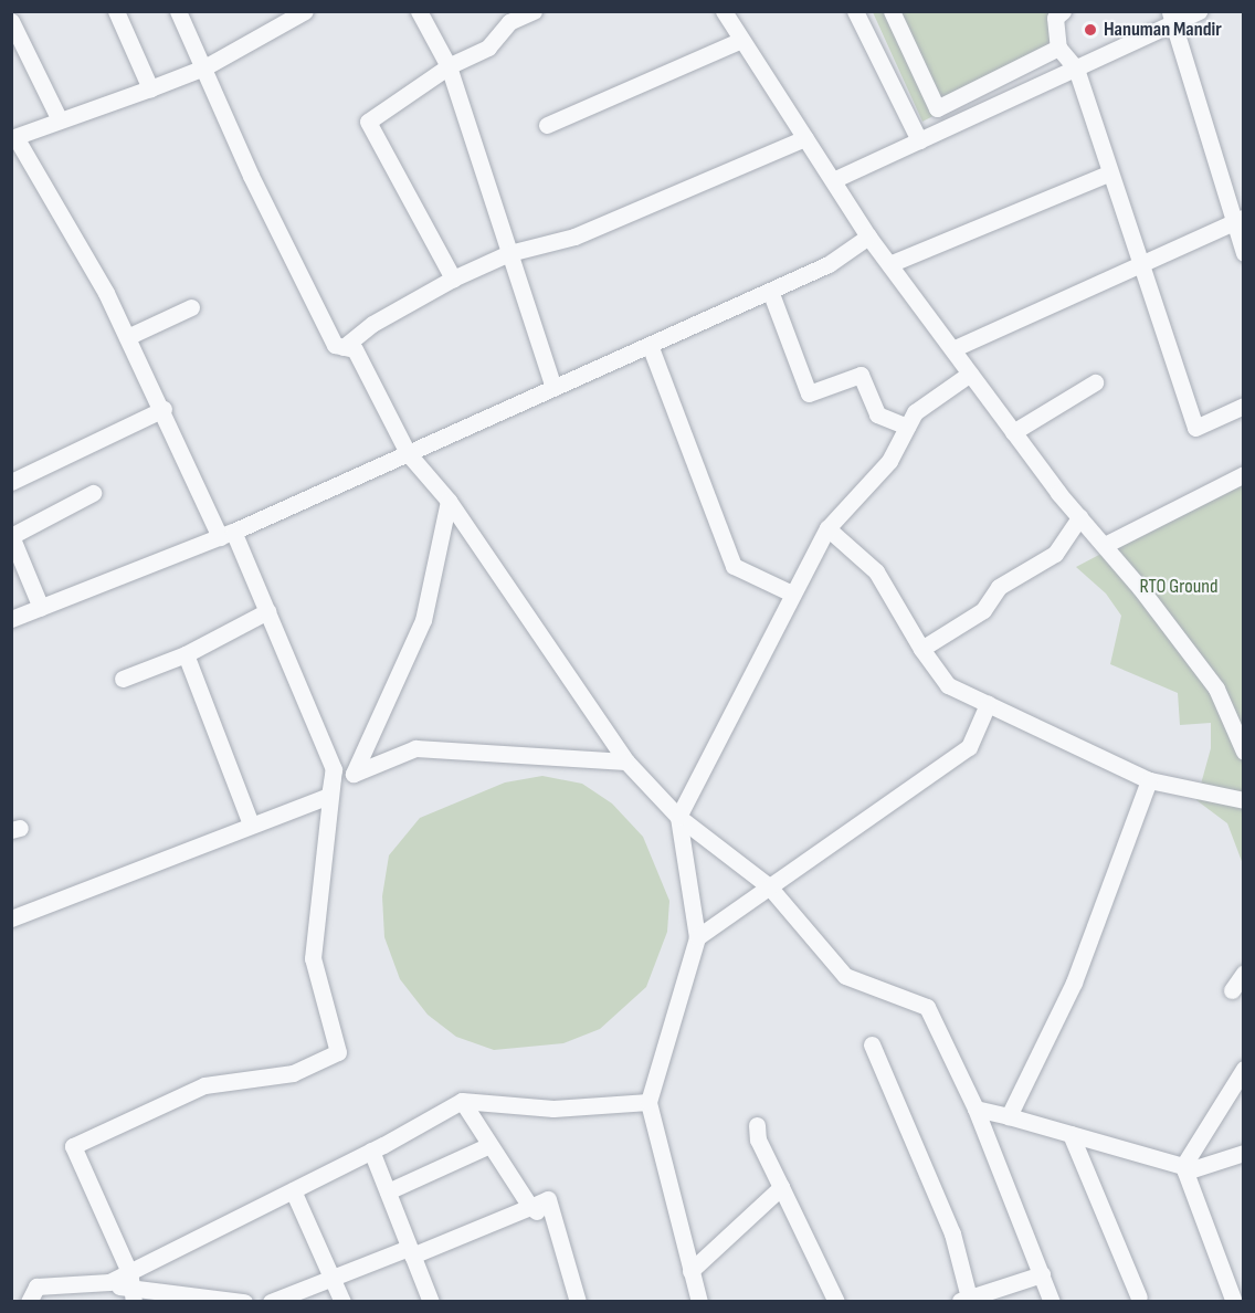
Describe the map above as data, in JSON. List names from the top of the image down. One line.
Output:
{"parks":["RTO Ground"],"places":["Hanuman Mandir"]}
